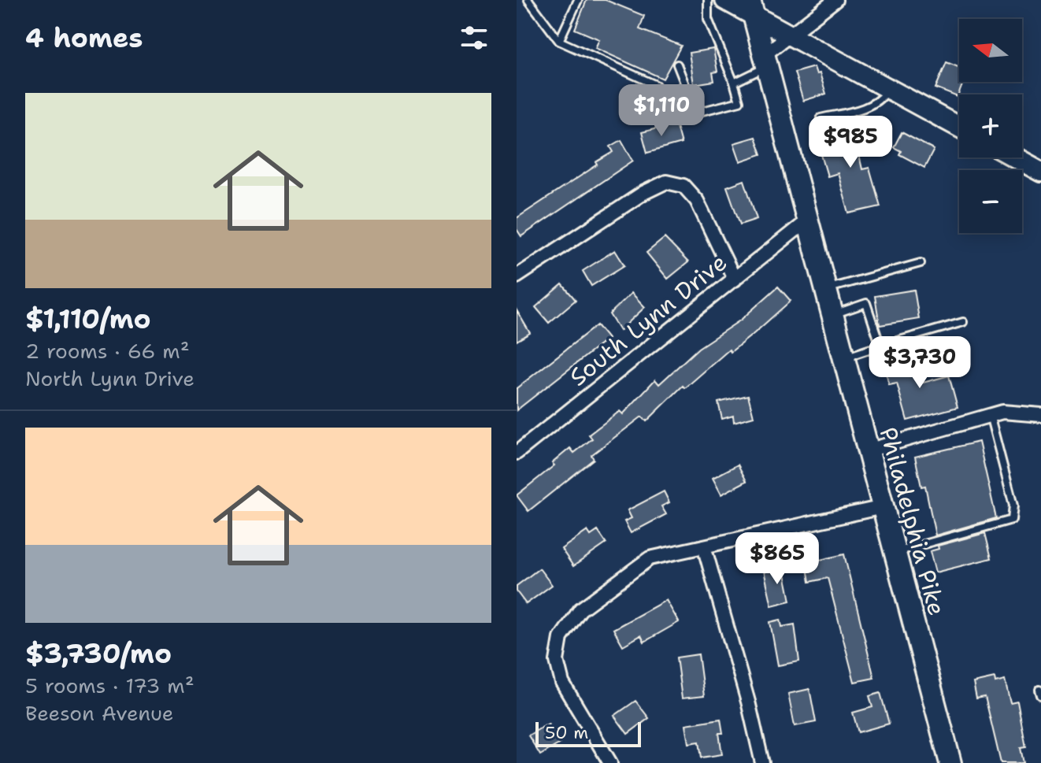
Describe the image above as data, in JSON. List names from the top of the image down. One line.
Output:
{"streets":{"main road":["Philadelphia Pike"],"street":["South Lynn Drive"]},"crossings":[["South Lynn Drive","Philadelphia Pike"]],"scale_bar":"50 m","north":"left","page":{"heading":"4 homes","map_buttons":["+","−"],"list":[{"name":"$1,110/mo","note":"2 rooms · 66 m² · North Lynn Drive"},{"name":"$3,730/mo","note":"5 rooms · 173 m² · Beeson Avenue"}],"price":["$1,110","$985","$3,730","$865"],"scale":"50 m"}}
